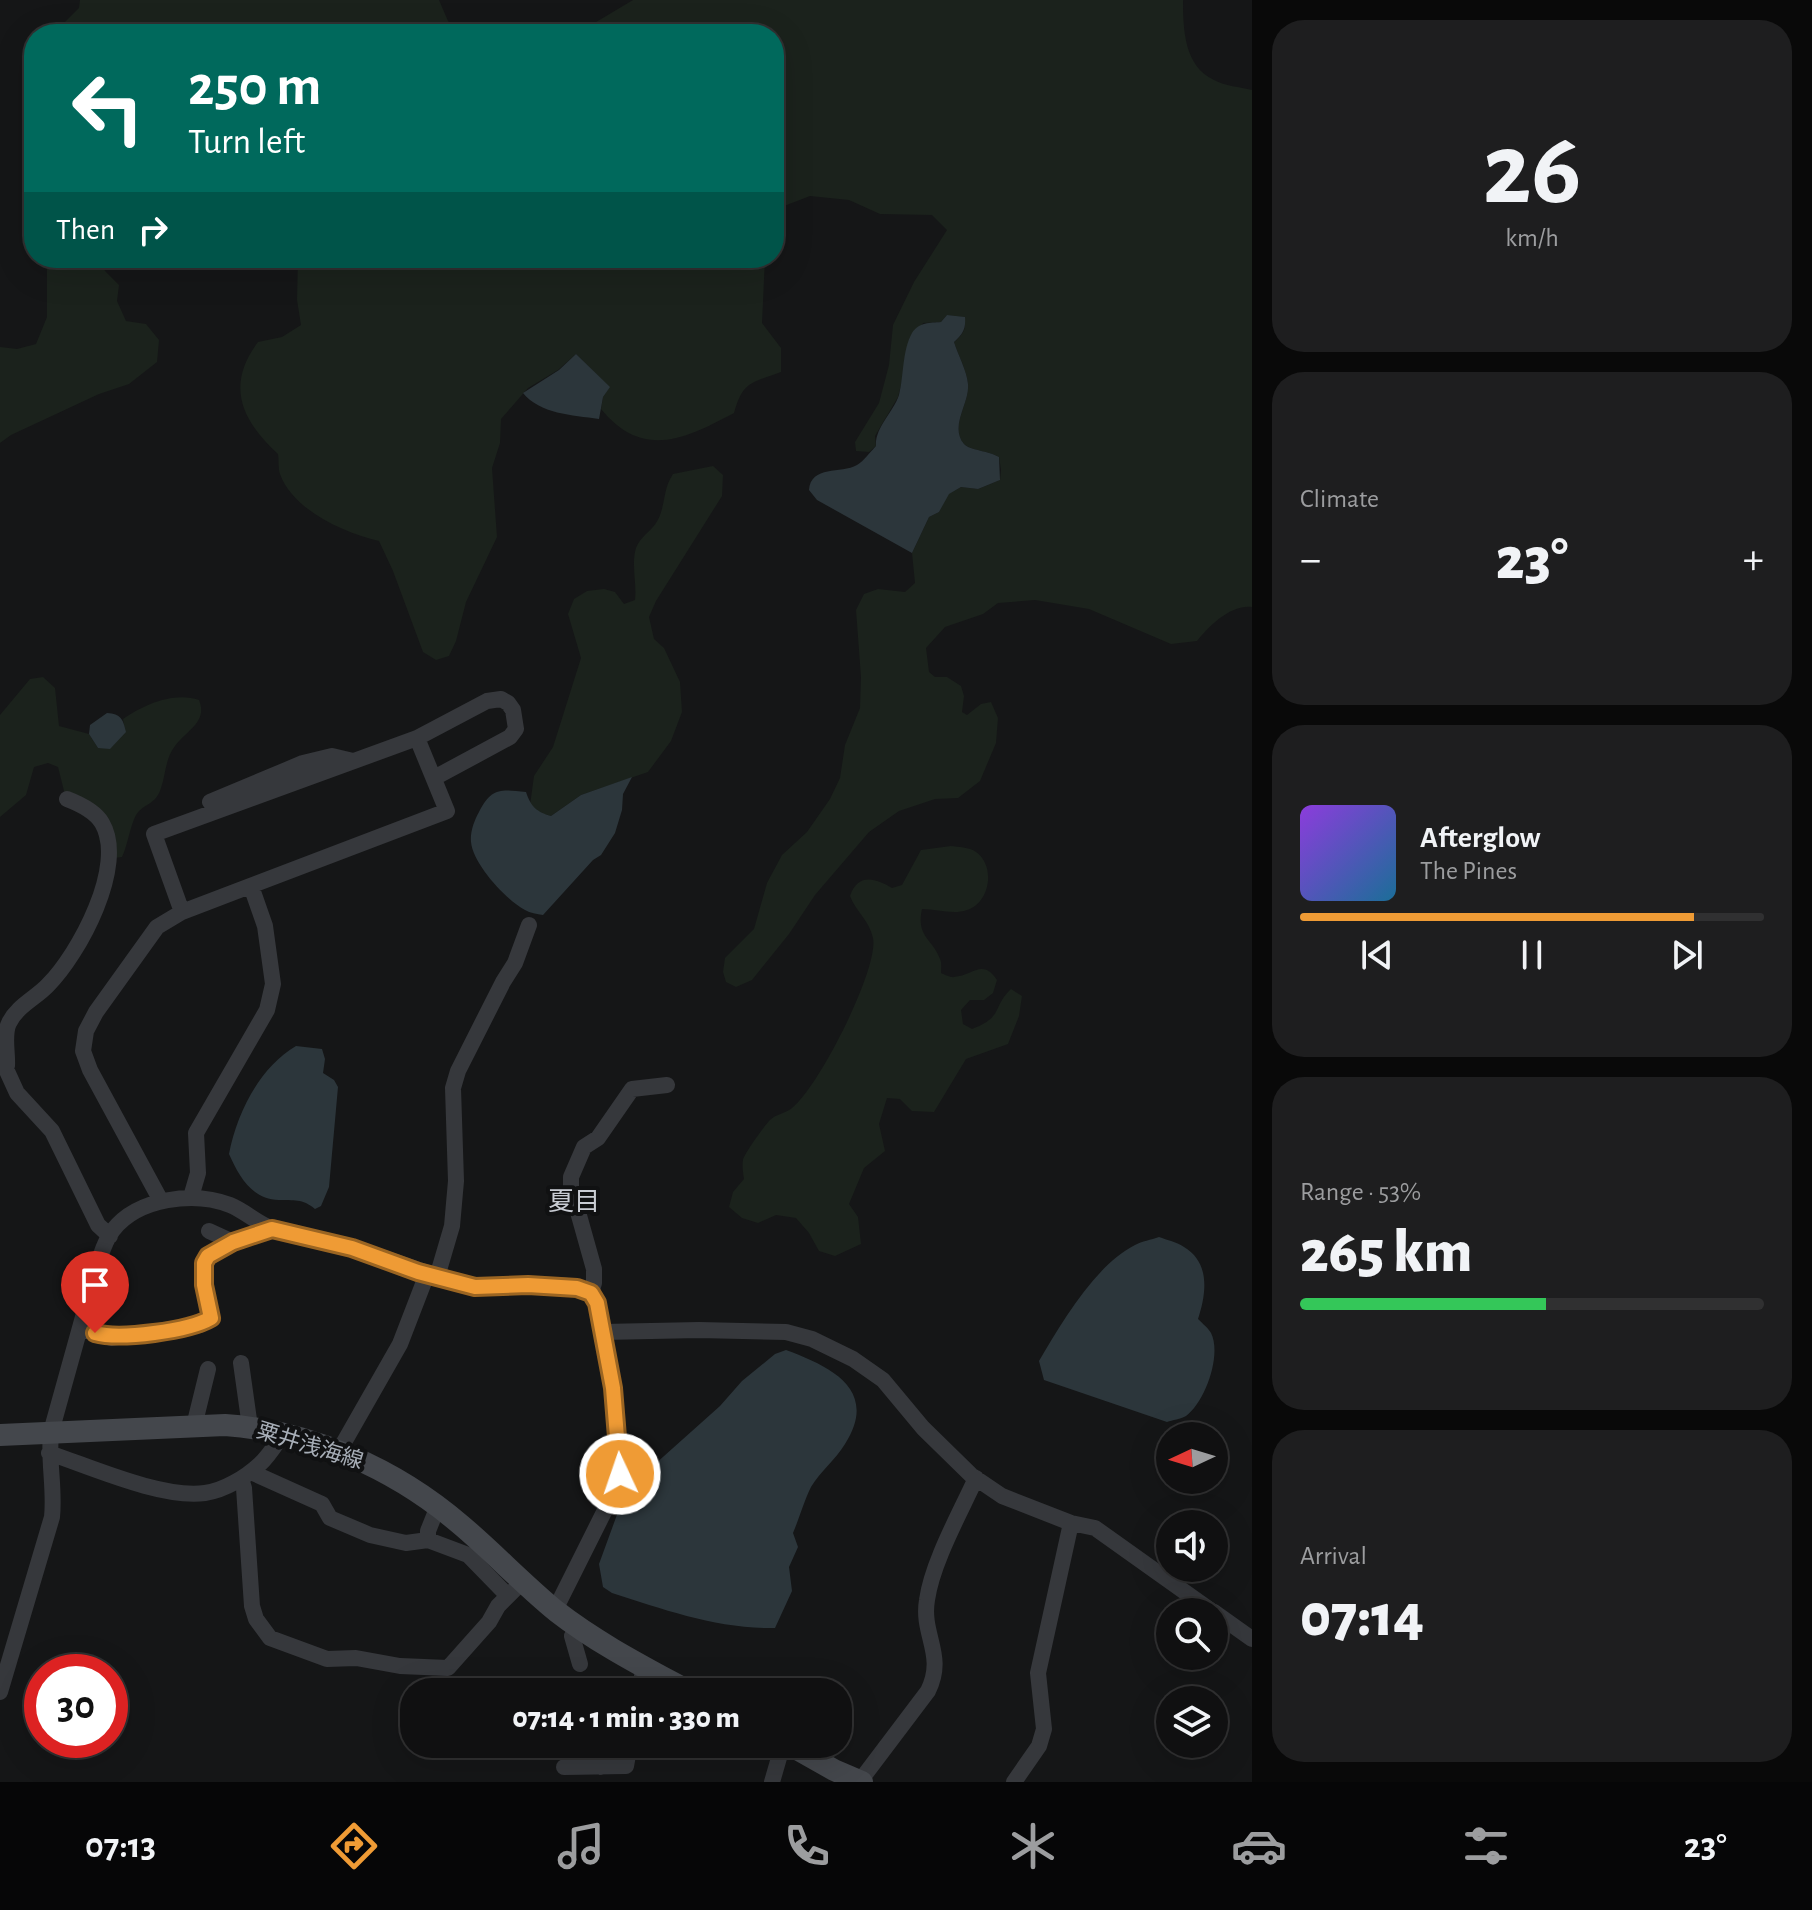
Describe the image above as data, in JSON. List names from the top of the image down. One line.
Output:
{"streets":{"main road":["粟井浅海線"]},"districts":["夏目"],"north":"left","page":{"tile":[["26","km/h"],"Climate",["Range · 53%","265 km"],["Arrival","07:14"]],"turn":["250 m","Turn left"],"then":"Then","heat":["−","23°","+"],"song":["Afterglow","The Pines"],"limit":"30","trip":"07:14 · 1 min · 330 m","tabs":["07:13","23°"]}}
